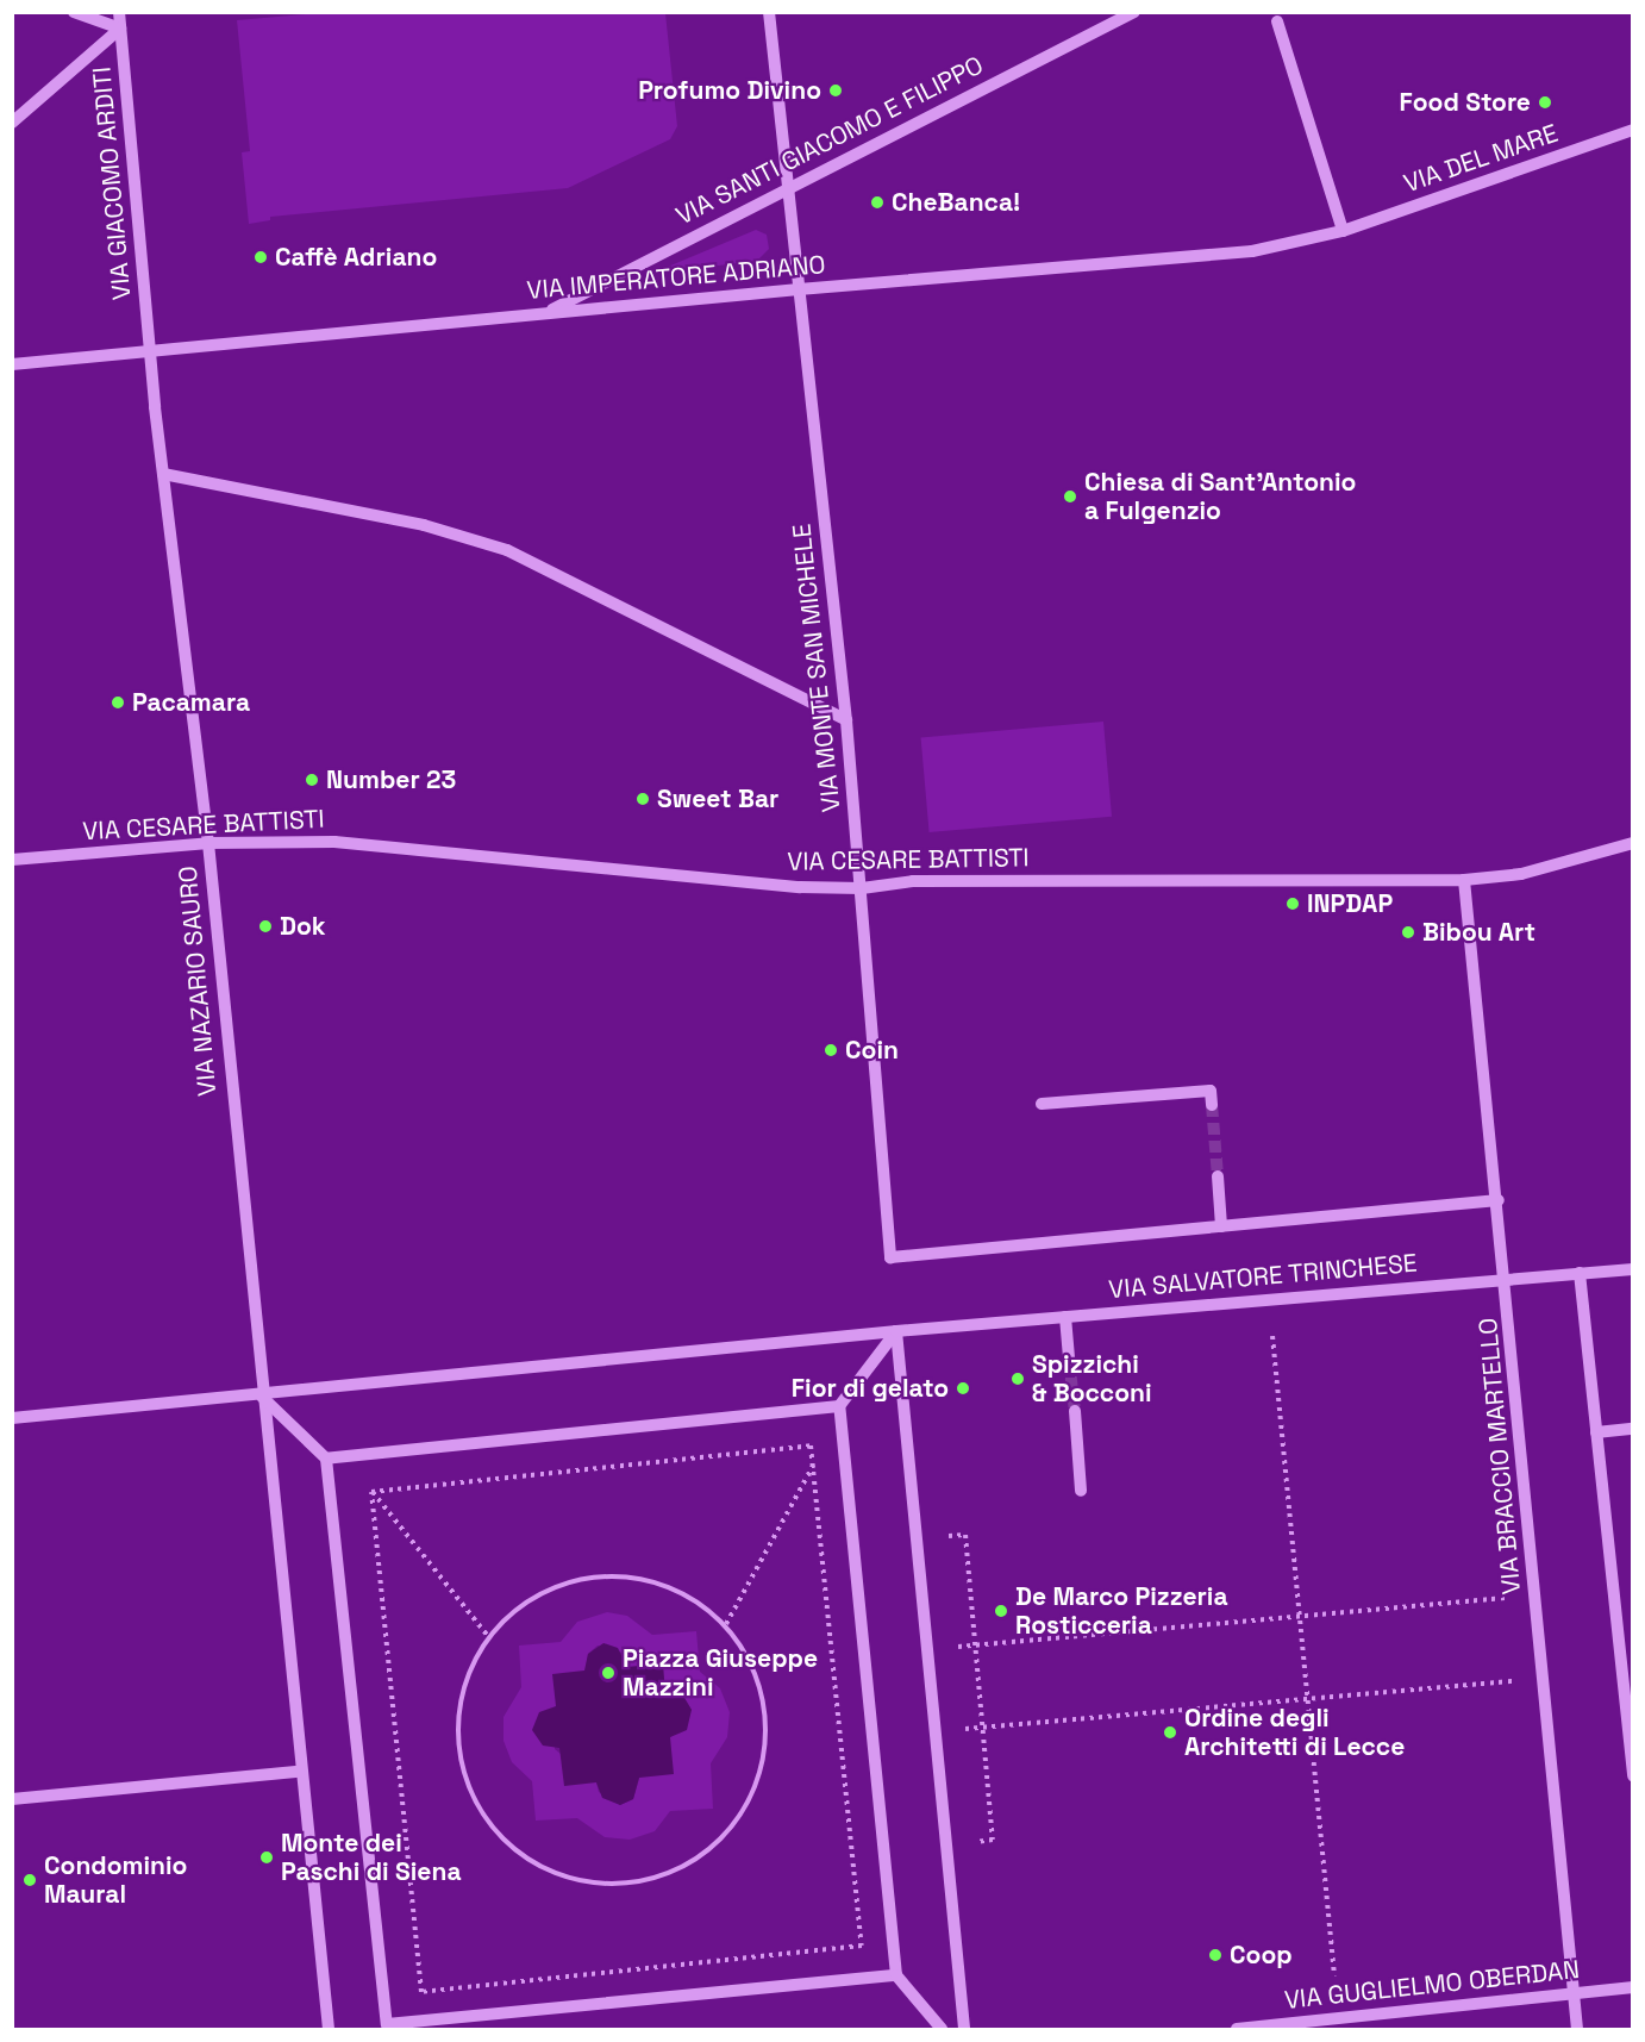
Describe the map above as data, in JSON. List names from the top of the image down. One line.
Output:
{"streets":{"street":["VIA SANTI GIACOMO E FILIPPO","VIA DEL MARE","VIA GIACOMO ARDITI","VIA IMPERATORE ADRIANO","VIA MONTE SAN MICHELE","VIA CESARE BATTISTI","VIA NAZARIO SAURO","VIA SALVATORE TRINCHESE","VIA BRACCIO MARTELLO","VIA GUGLIELMO OBERDAN"]},"crossings":[["VIA SANTI GIACOMO E FILIPPO","VIA IMPERATORE ADRIANO"],["VIA SANTI GIACOMO E FILIPPO","VIA MONTE SAN MICHELE"],["VIA DEL MARE","VIA IMPERATORE ADRIANO"],["VIA GIACOMO ARDITI","VIA IMPERATORE ADRIANO"],["VIA GIACOMO ARDITI","VIA NAZARIO SAURO"],["VIA IMPERATORE ADRIANO","VIA MONTE SAN MICHELE"],["VIA IMPERATORE ADRIANO","VIA NAZARIO SAURO"],["VIA MONTE SAN MICHELE","VIA CESARE BATTISTI"],["VIA CESARE BATTISTI","VIA NAZARIO SAURO"],["VIA CESARE BATTISTI","VIA BRACCIO MARTELLO"],["VIA SALVATORE TRINCHESE","VIA BRACCIO MARTELLO"],["VIA BRACCIO MARTELLO","VIA GUGLIELMO OBERDAN"]],"places":["Profumo Divino","Food Store","CheBanca!","Caffè Adriano","Chiesa di Sant'Antonio a Fulgenzio","Pacamara","Number 23","Sweet Bar","INPDAP","Dok","Bibou Art","Coin","Spizzichi & Bocconi","Fior di gelato","De Marco Pizzeria Rosticceria","Piazza Giuseppe Mazzini","Ordine degli Architetti di Lecce","Monte dei Paschi di Siena","Condominio Maural","Coop"]}
